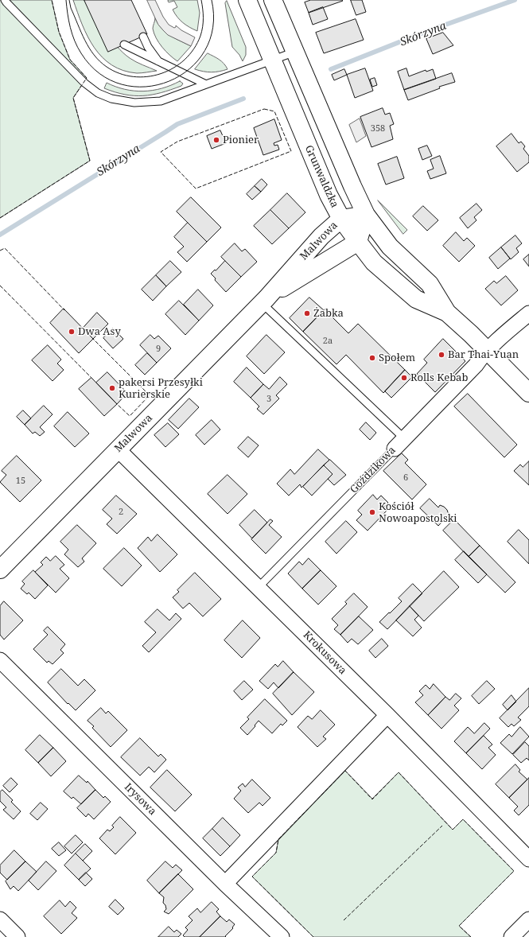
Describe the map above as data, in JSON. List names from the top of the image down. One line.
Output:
{"streets":{"street":["Grunwaldzka","Malwowa","Goździkowa","Krokusowa","Irysowa"]},"crossings":[["Grunwaldzka","Malwowa"],["Grunwaldzka","Goździkowa"],["Malwowa","Krokusowa"],["Goździkowa","Krokusowa"]],"water":["Skórzyna"],"places":["Pionier","Żabka","Dwa Asy","Bar Thai-Yuan","Społem","Rolls Kebab","pakersi Przesyłki Kurierskie","Kościół Nowoapostolski"],"house_numbers":["358","2a","9","3","6","15","2"]}
